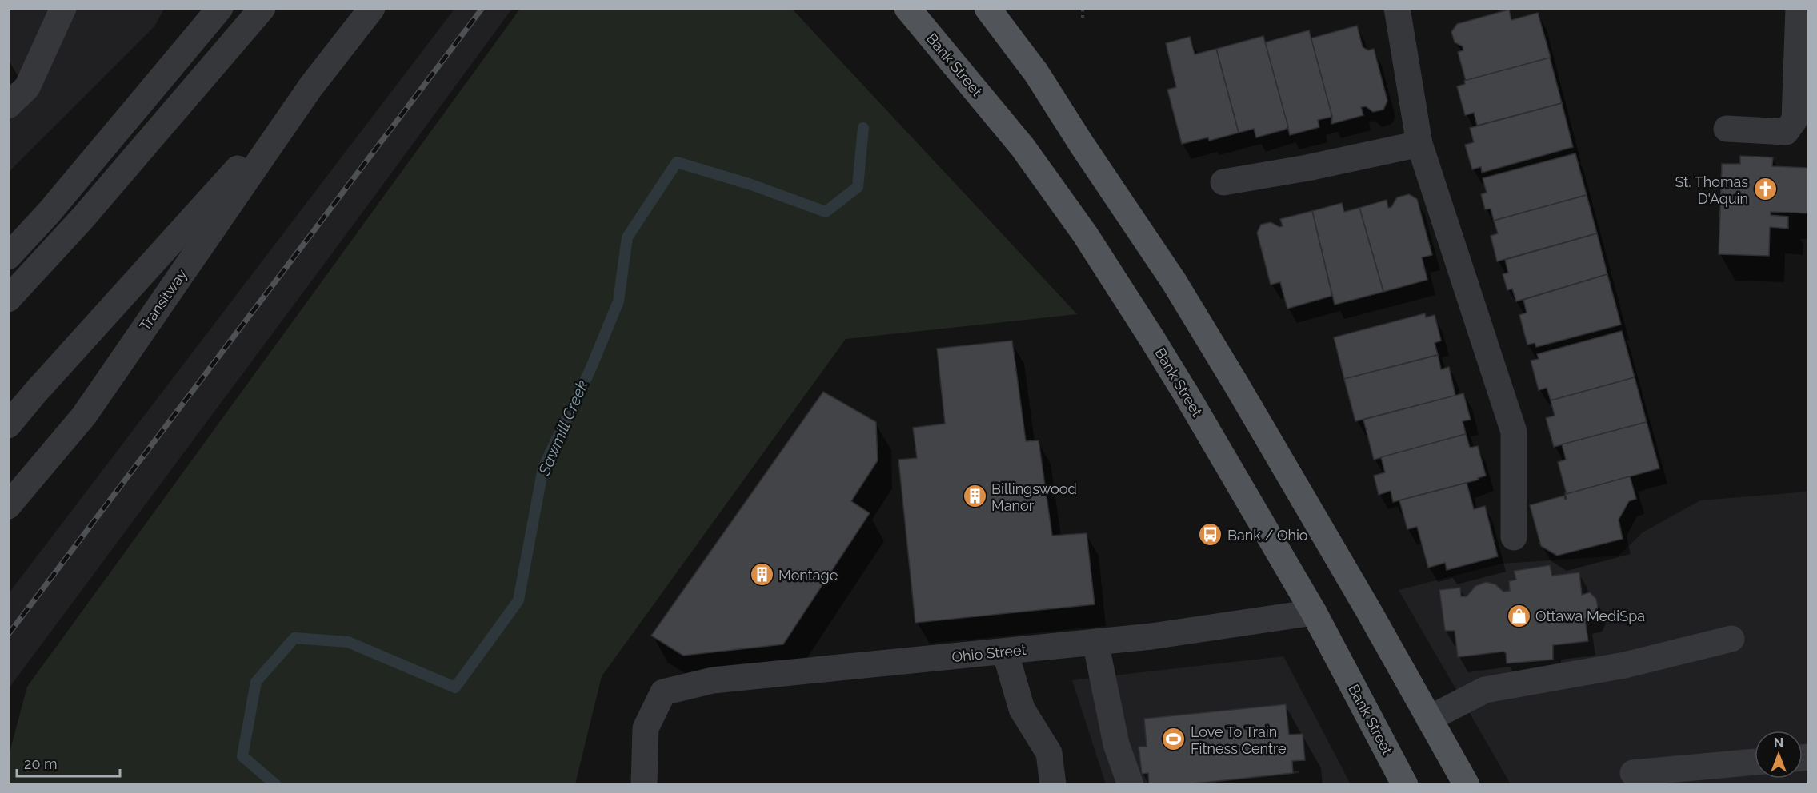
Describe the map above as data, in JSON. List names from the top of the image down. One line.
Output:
{"streets":{"main road":["Bank Street"],"street":["Transitway","Ohio Street"]},"crossings":[["Bank Street","Ohio Street"]],"water":["Sawmill Creek"],"places":{"church":["St. Thomas D'Aquin"],"building":["Billingswood Manor","Montage"],"bus stop":["Bank / Ohio"],"shop":["Ottawa MediSpa"],"sports":["Love To Train Fitness Centre"]},"scale_bar":"20 m","north":"top"}
